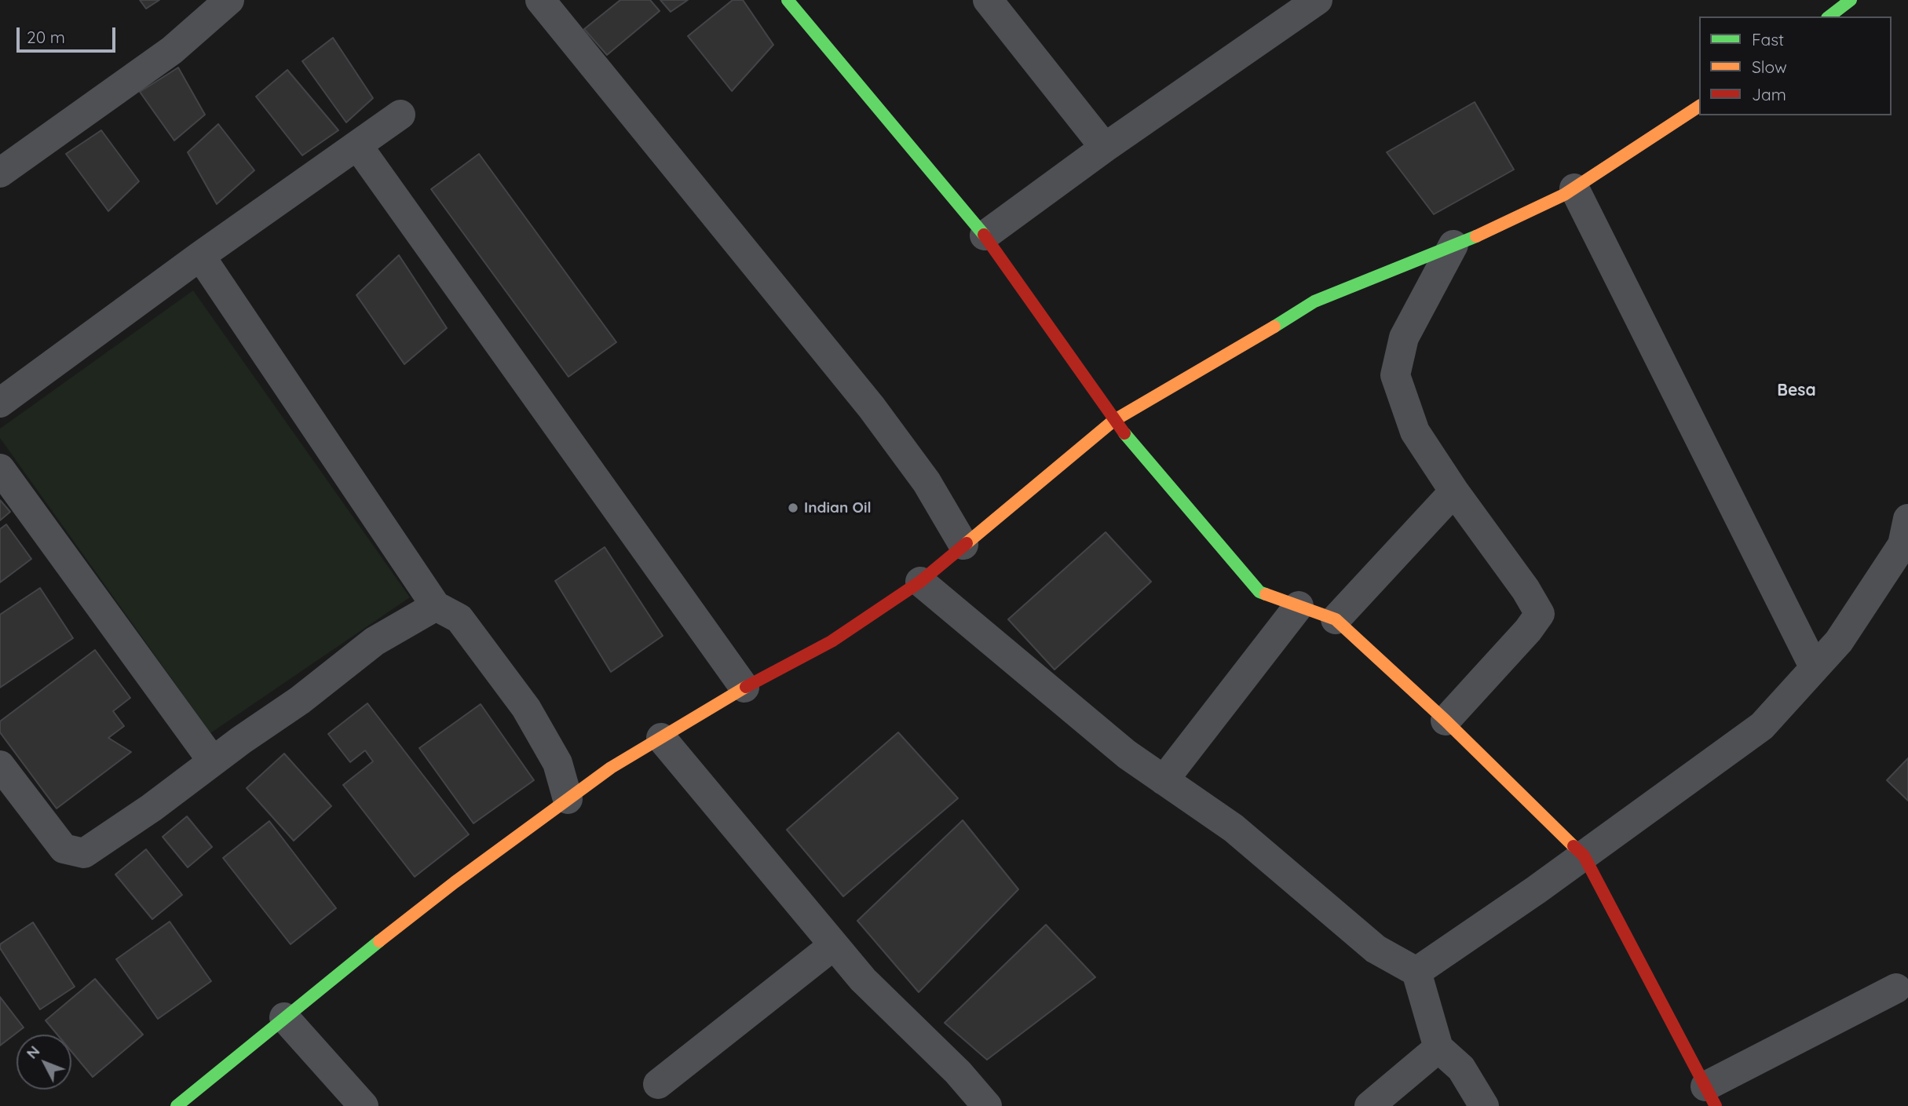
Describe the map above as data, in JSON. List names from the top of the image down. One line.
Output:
{"districts":["Besa"],"places":["Indian Oil"],"legend":["Fast","Slow","Jam"],"scale_bar":"20 m","north":"top left"}
